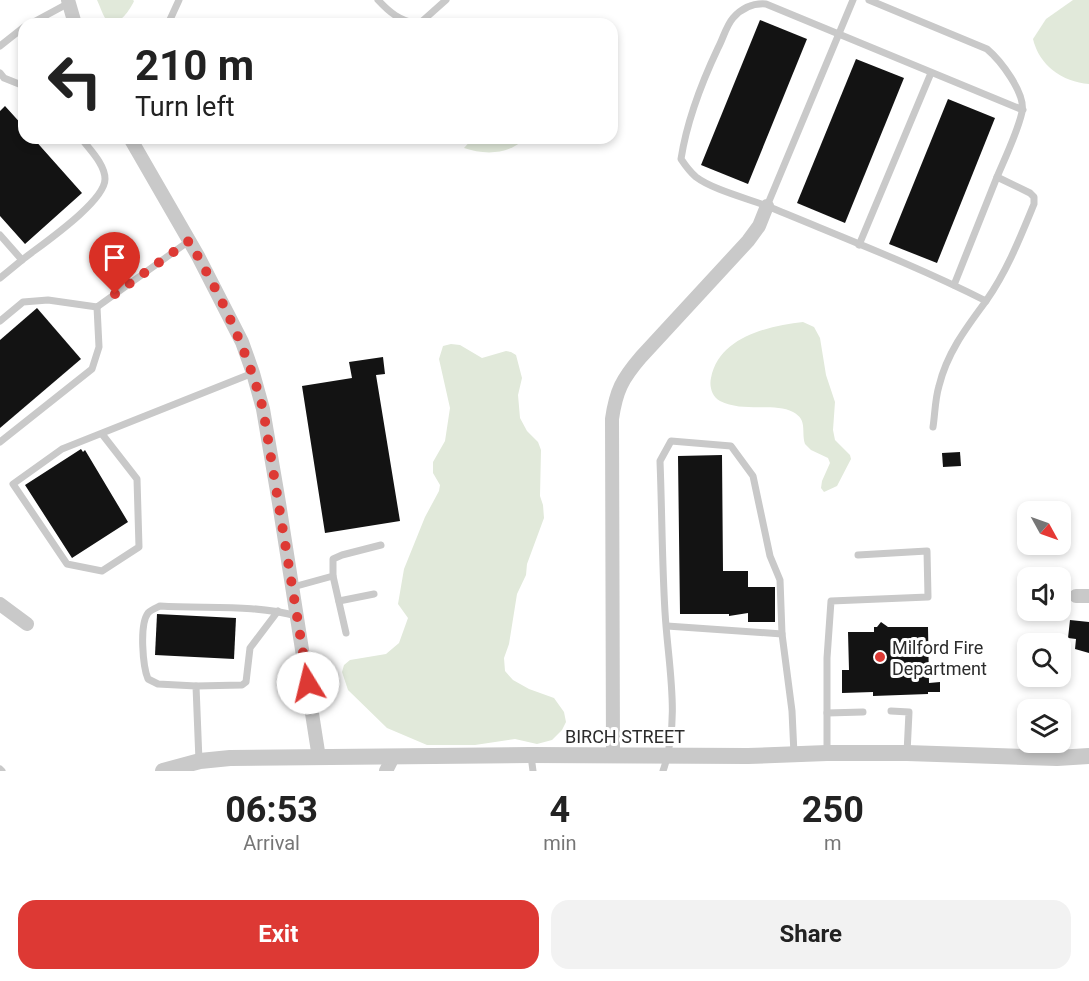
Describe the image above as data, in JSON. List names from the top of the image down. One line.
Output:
{"streets":{"street":["BIRCH STREET"]},"places":["Milford Fire Department"],"north":"bottom right","page":{"turn":["210 m","Turn left"],"eta":["06:53","Arrival","4","min","250","m"],"buttons":["Exit","Share"]}}
